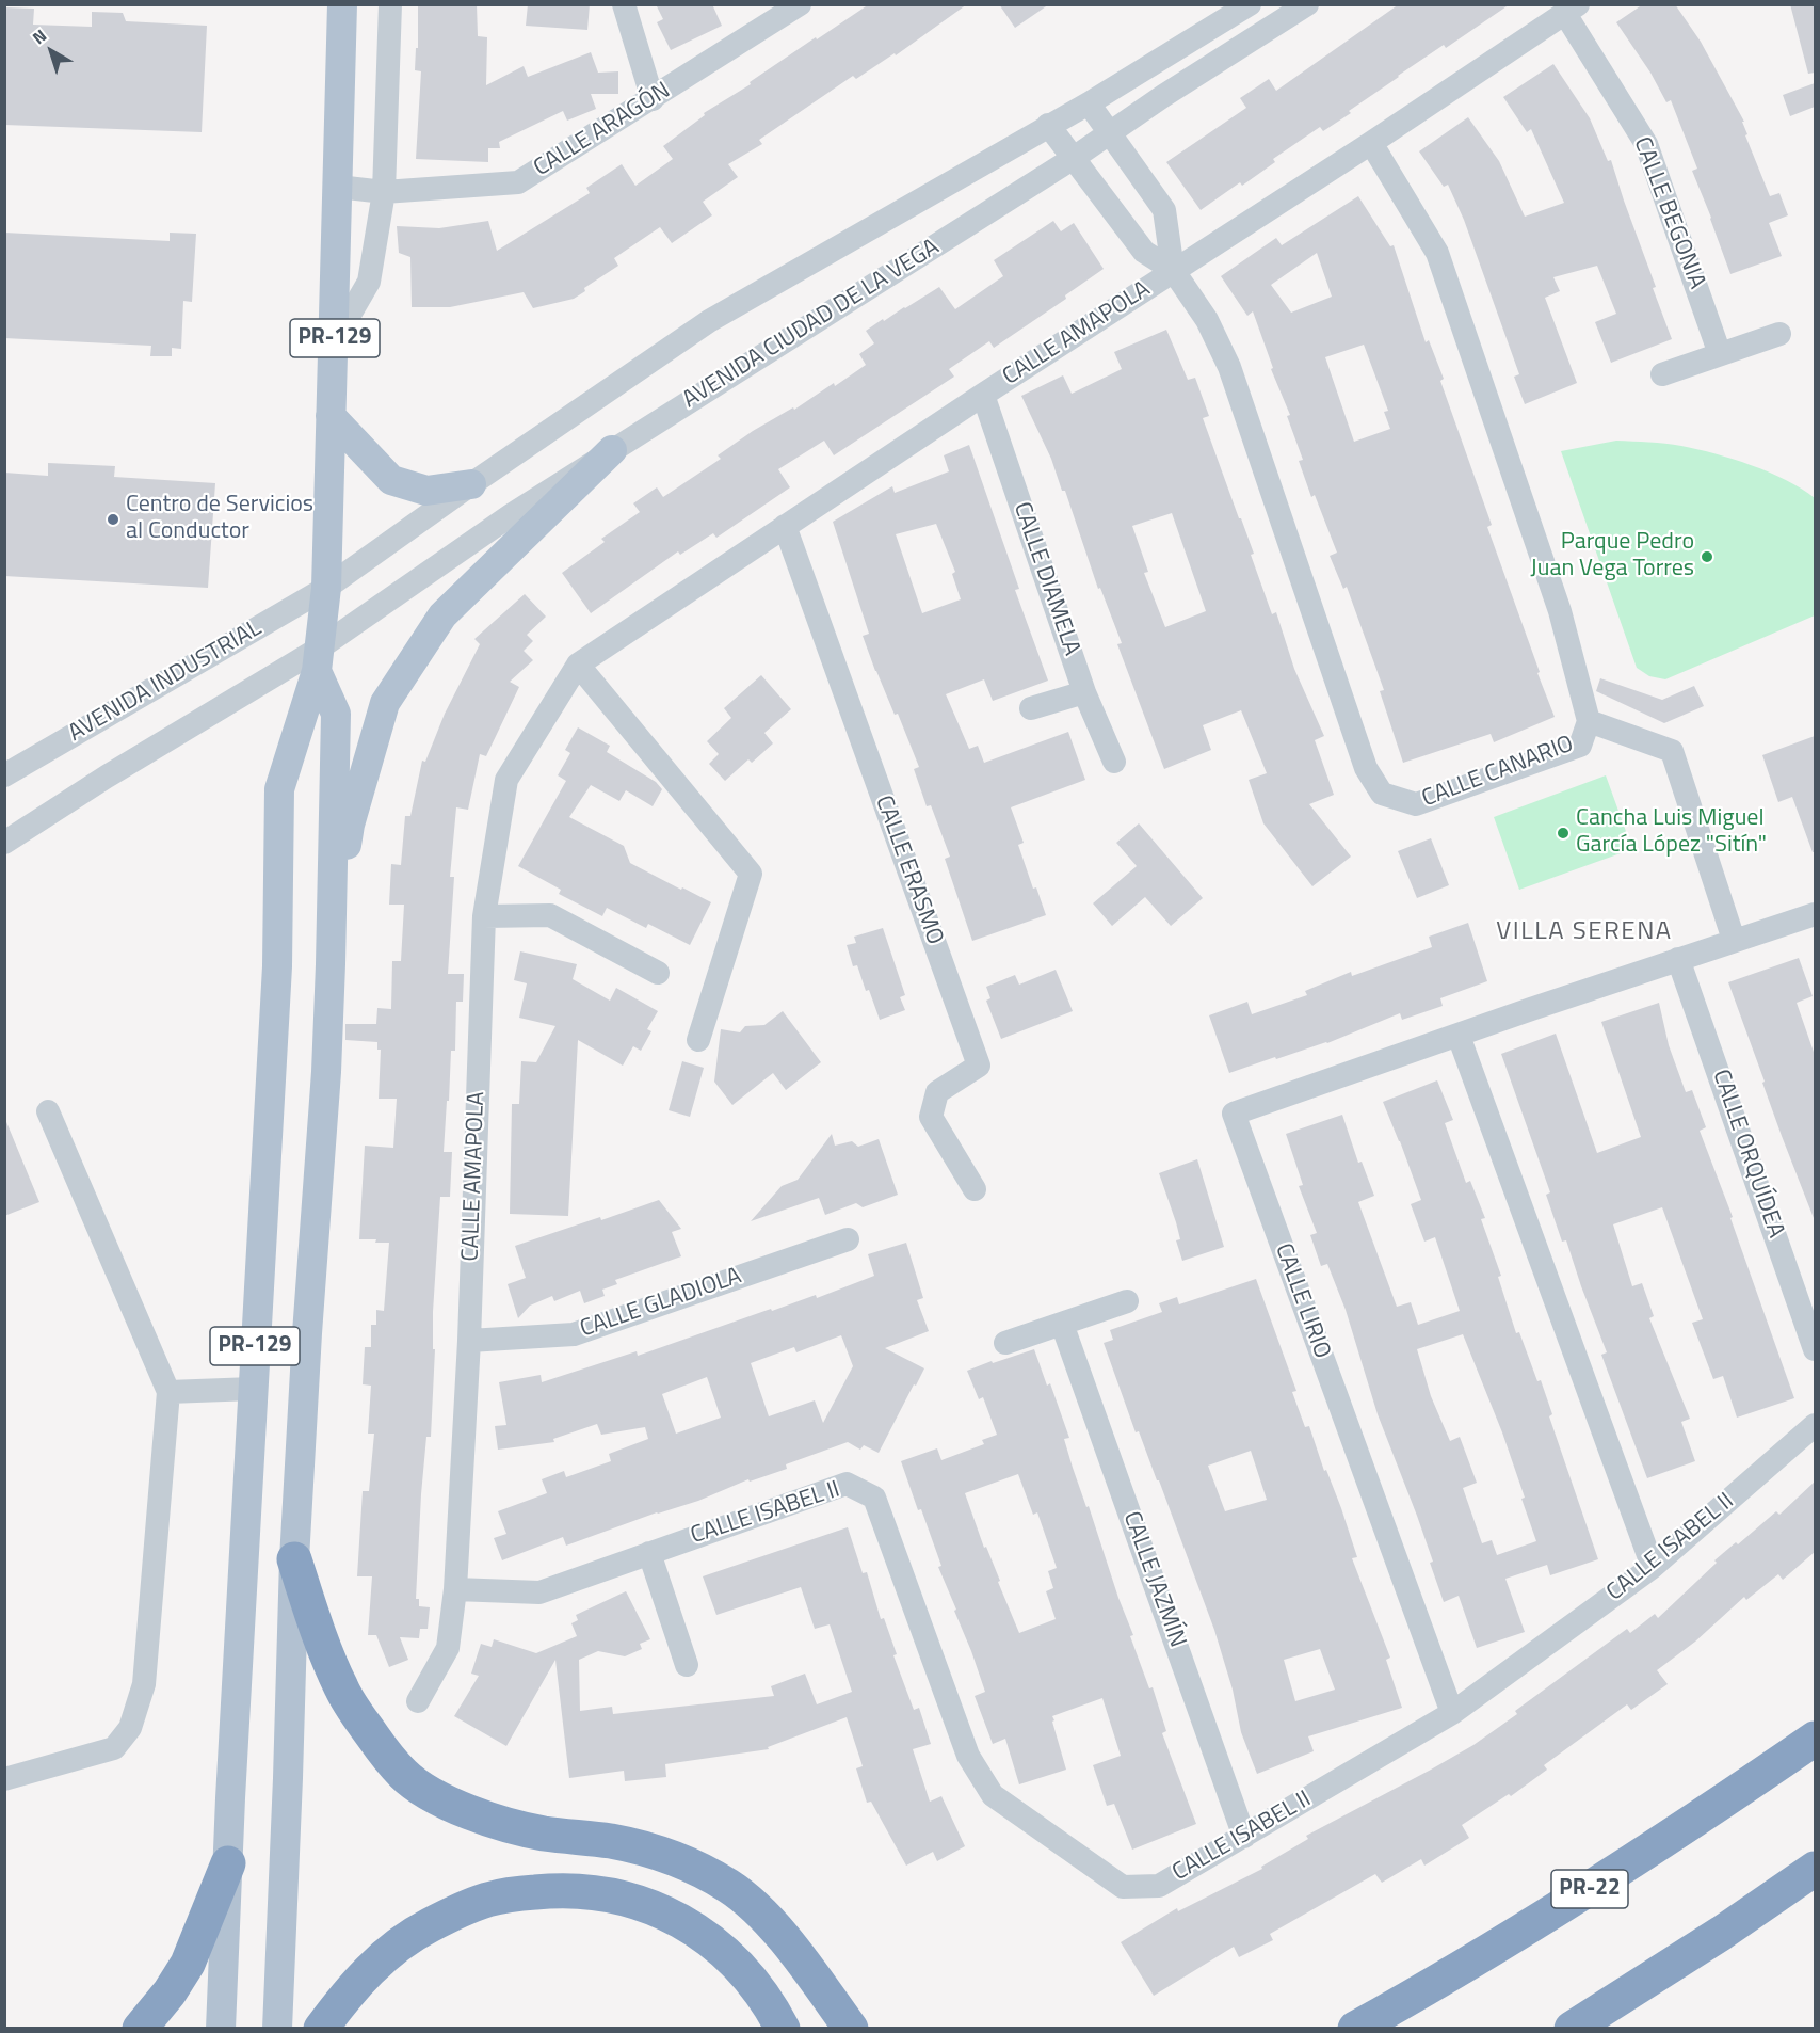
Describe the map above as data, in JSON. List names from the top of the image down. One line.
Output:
{"streets":{"highway":["PR-22"],"main road":["PR-129"],"street":["CALLE ARAGÓN","CALLE BEGONIA","AVENIDA CIUDAD DE LA VEGA","CALLE AMAPOLA","CALLE DIAMELA","AVENIDA INDUSTRIAL","CALLE CANARIO","CALLE ERASMO","CALLE ORQUÍDEA","CALLE LIRIO","CALLE GLADIOLA","CALLE ISABEL II","CALLE JAZMÍN"]},"crossings":[["CALLE ARAGÓN","PR-129"],["CALLE BEGONIA","CALLE AMAPOLA"],["AVENIDA CIUDAD DE LA VEGA","PR-129"],["AVENIDA CIUDAD DE LA VEGA","AVENIDA INDUSTRIAL"],["AVENIDA CIUDAD DE LA VEGA","CALLE CANARIO"],["CALLE AMAPOLA","CALLE DIAMELA"],["CALLE AMAPOLA","CALLE CANARIO"],["CALLE AMAPOLA","CALLE ERASMO"],["CALLE AMAPOLA","CALLE GLADIOLA"],["CALLE AMAPOLA","CALLE ISABEL II"],["PR-129","AVENIDA INDUSTRIAL"],["CALLE ORQUÍDEA","CALLE LIRIO"],["CALLE LIRIO","CALLE ISABEL II"],["CALLE ISABEL II","CALLE JAZMÍN"]],"districts":["VILLA SERENA"],"places":["Centro de Servicios al Conductor","Parque Pedro Juan Vega Torres","Cancha Luis Miguel García López \"Sitín\""],"north":"top left"}
